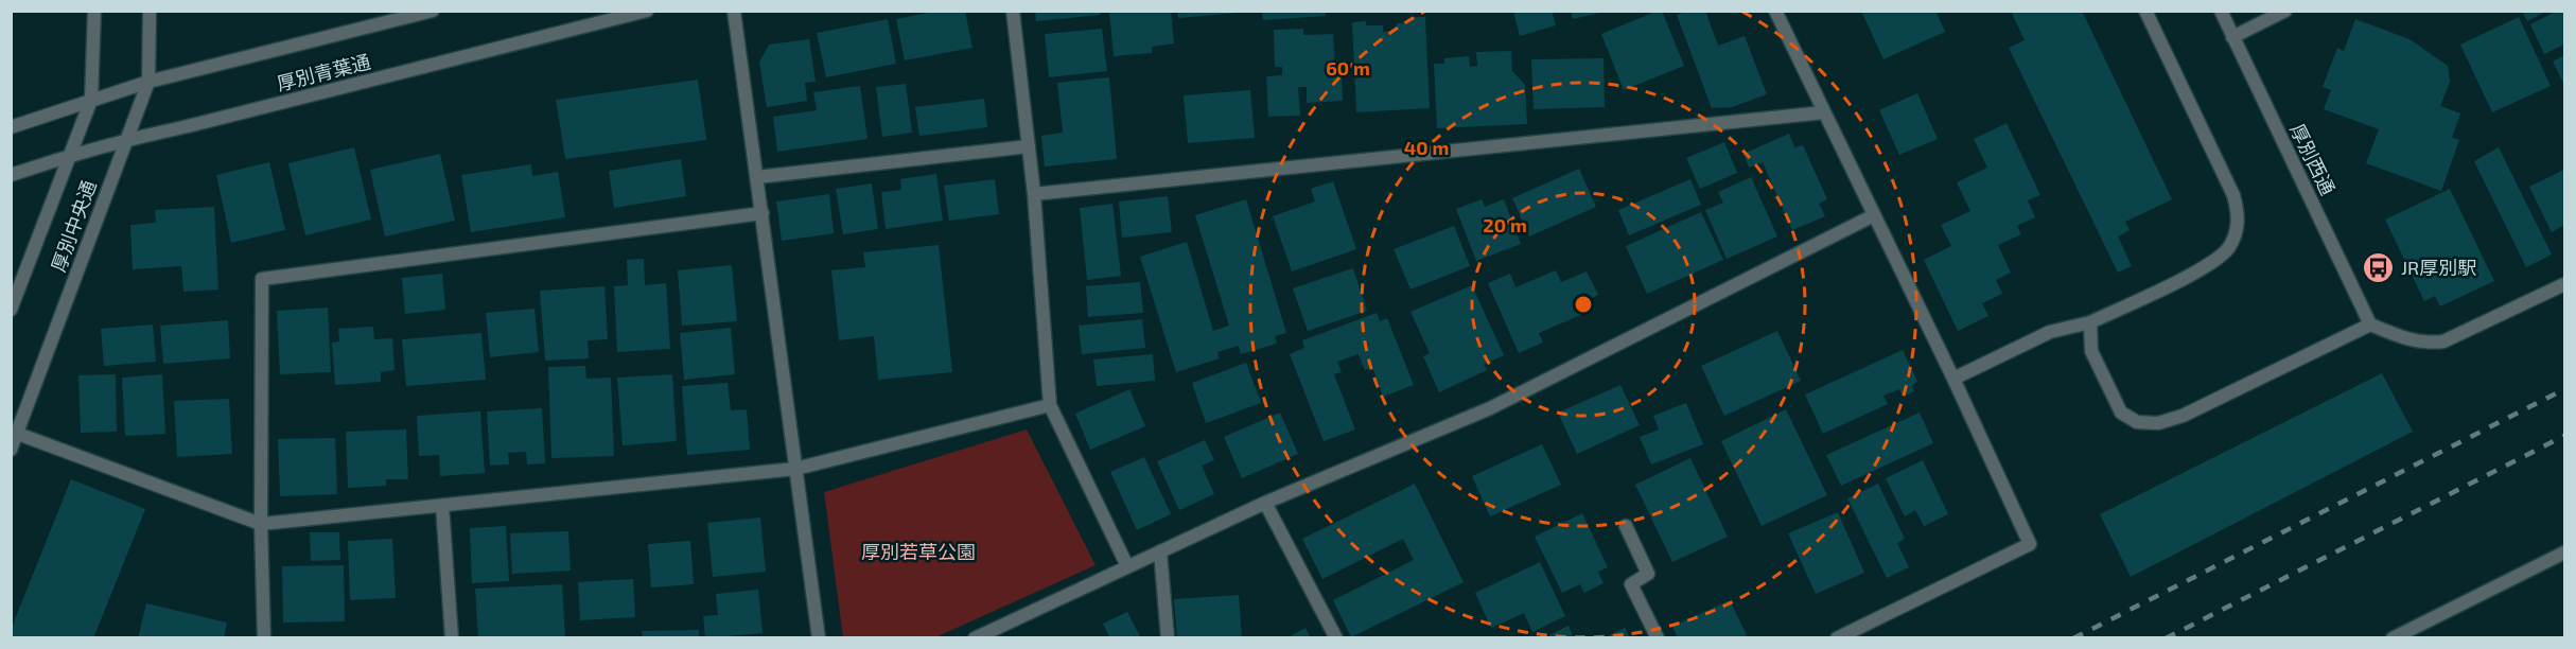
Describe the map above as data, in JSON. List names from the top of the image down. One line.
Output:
{"streets":{"street":["厚別青葉通","厚別西通","厚別中央通"]},"crossings":[["厚別青葉通","厚別中央通"]],"parks":["厚別若草公園"],"places":{"bus stop":["JR厚別駅"]},"rings":["60 m","40 m","20 m"]}
